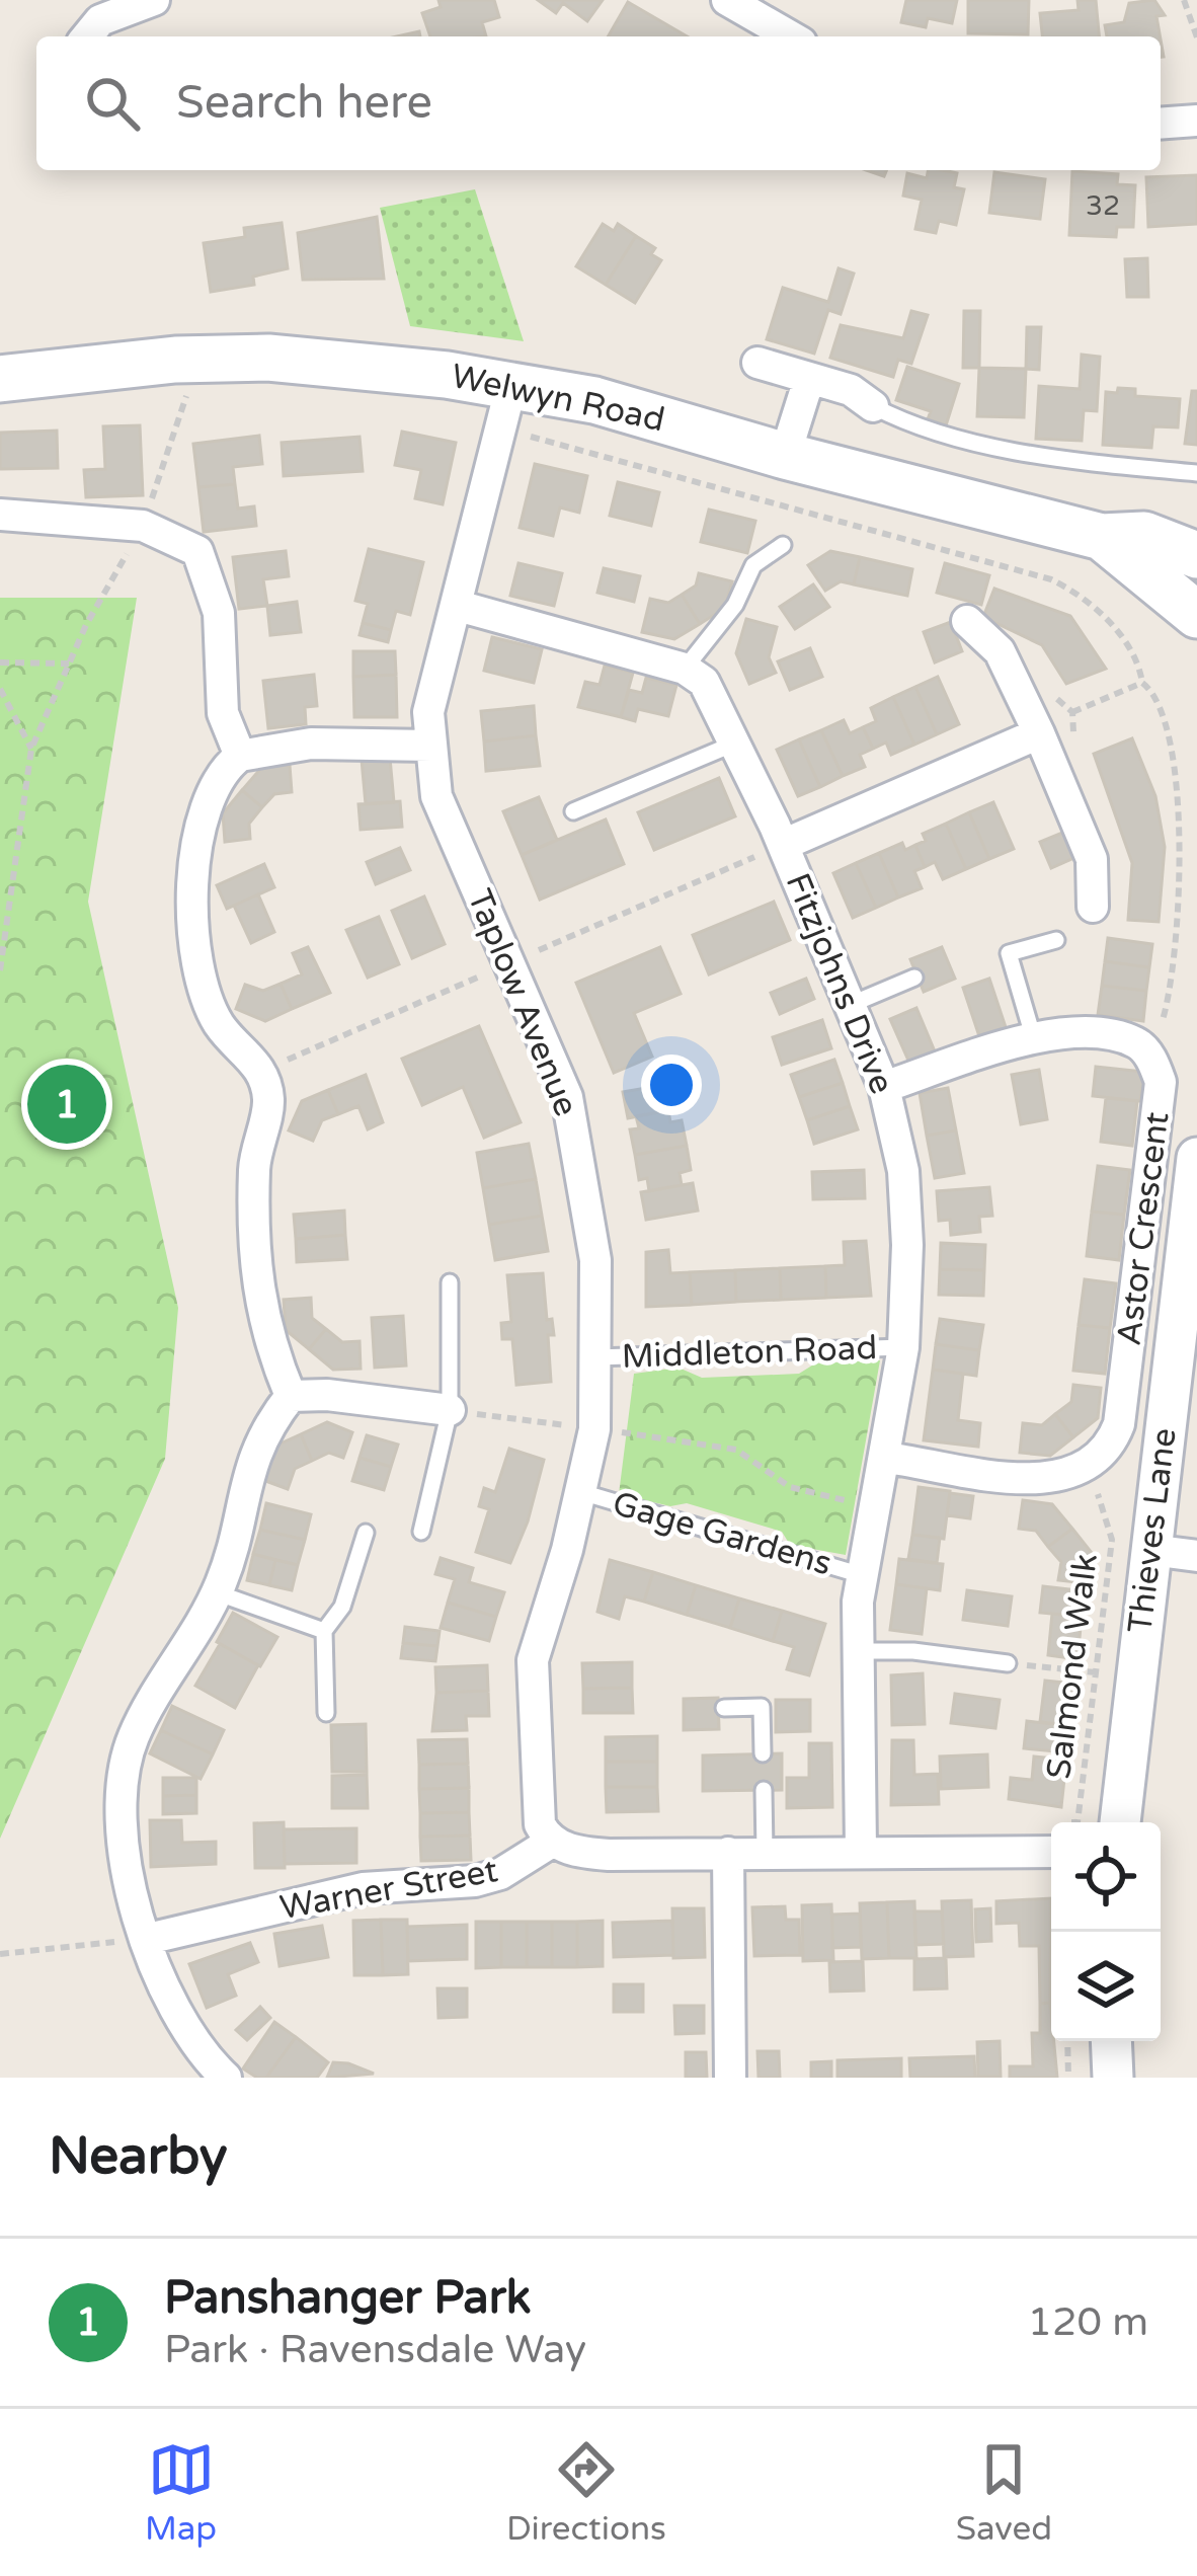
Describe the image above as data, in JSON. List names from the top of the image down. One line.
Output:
{"streets":{"main road":["Welwyn Road"],"street":["Fitzjohns Drive","Taplow Avenue","Astor Crescent","Thieves Lane","Warner Street"],"lane":["Middleton Road","Gage Gardens"],"path":["Salmond Walk"]},"crossings":[["Welwyn Road","Taplow Avenue"],["Fitzjohns Drive","Middleton Road"],["Fitzjohns Drive","Gage Gardens"],["Taplow Avenue","Middleton Road"],["Taplow Avenue","Gage Gardens"],["Taplow Avenue","Warner Street"],["Astor Crescent","Salmond Walk"]],"house_numbers":["32"],"page":{"search":"Search here","pins":"1","heading":"Nearby","list":[{"mark":"1","name":"Panshanger Park","note":"Park · Ravensdale Way","value":"120 m"}],"nav":["Map","Directions","Saved"]}}
